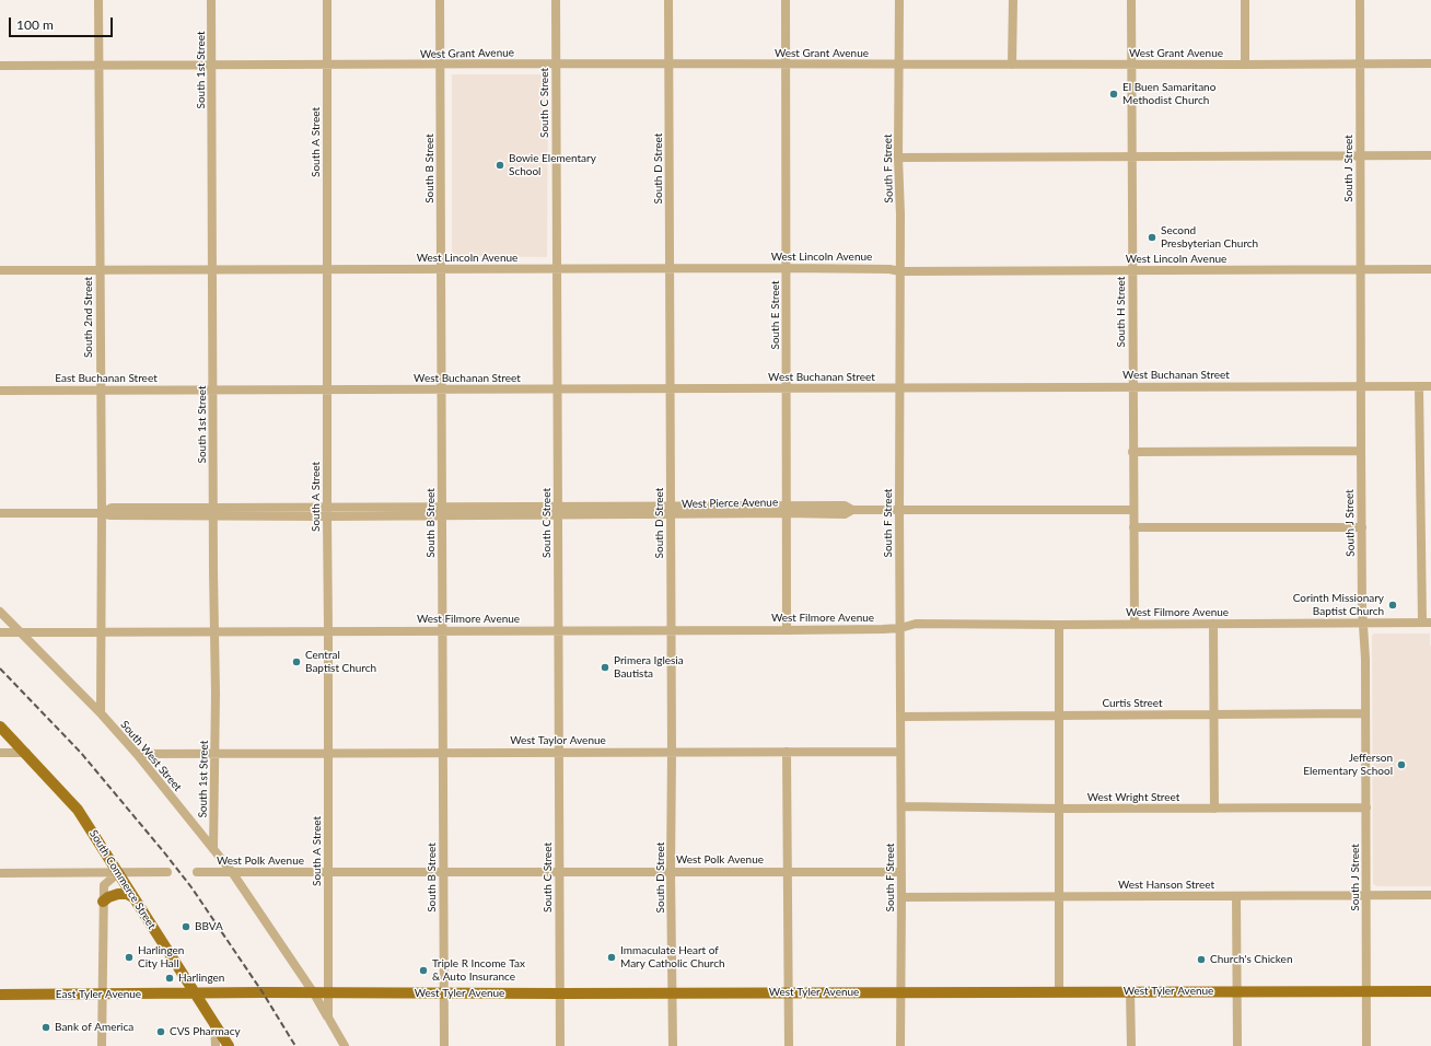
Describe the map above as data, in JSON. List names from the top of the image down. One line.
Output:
{"streets":{"main road":["South Commerce Street","West Tyler Avenue","East Tyler Avenue"],"street":["West Grant Avenue","South 1st Street","South C Street","South A Street","South B Street","South D Street","South F Street","South J Street","West Lincoln Avenue","South H Street","South E Street","South 2nd Street","West Buchanan Street","East Buchanan Street","West Pierce Avenue","West Filmore Avenue","Curtis Street","West Taylor Avenue","South West Street","West Wright Street","West Polk Avenue","West Hanson Street"]},"crossings":[["West Grant Avenue","South 1st Street"],["West Grant Avenue","South C Street"],["West Grant Avenue","South A Street"],["West Grant Avenue","South B Street"],["West Grant Avenue","South D Street"],["West Grant Avenue","South F Street"],["West Grant Avenue","South J Street"],["West Grant Avenue","South H Street"],["West Grant Avenue","South E Street"],["West Grant Avenue","South 2nd Street"],["South 1st Street","West Lincoln Avenue"],["South 1st Street","West Buchanan Street"],["South 1st Street","East Buchanan Street"],["South 1st Street","West Pierce Avenue"],["South 1st Street","West Filmore Avenue"],["South 1st Street","West Taylor Avenue"],["South 1st Street","South West Street"],["South C Street","West Lincoln Avenue"],["South C Street","West Buchanan Street"],["South C Street","West Pierce Avenue"],["South C Street","West Filmore Avenue"],["South C Street","West Taylor Avenue"],["South C Street","West Polk Avenue"],["South C Street","West Tyler Avenue"],["South A Street","West Lincoln Avenue"],["South A Street","West Buchanan Street"],["South A Street","West Pierce Avenue"],["South A Street","West Filmore Avenue"],["South A Street","West Taylor Avenue"],["South A Street","West Polk Avenue"],["South A Street","West Tyler Avenue"],["South B Street","West Lincoln Avenue"],["South B Street","West Buchanan Street"],["South B Street","West Pierce Avenue"],["South B Street","West Filmore Avenue"],["South B Street","West Taylor Avenue"],["South B Street","West Polk Avenue"],["South B Street","West Tyler Avenue"],["South D Street","West Lincoln Avenue"],["South D Street","West Buchanan Street"],["South D Street","West Pierce Avenue"],["South D Street","West Filmore Avenue"],["South D Street","West Taylor Avenue"],["South D Street","West Polk Avenue"],["South D Street","West Tyler Avenue"],["South F Street","West Lincoln Avenue"],["South F Street","West Buchanan Street"],["South F Street","West Pierce Avenue"],["South F Street","West Filmore Avenue"],["South F Street","Curtis Street"],["South F Street","West Taylor Avenue"],["South F Street","West Wright Street"],["South F Street","West Polk Avenue"],["South F Street","West Hanson Street"],["South F Street","West Tyler Avenue"],["South J Street","West Lincoln Avenue"],["South J Street","West Buchanan Street"],["South J Street","West Filmore Avenue"],["South J Street","Curtis Street"],["South J Street","West Wright Street"],["South J Street","West Hanson Street"],["South J Street","West Tyler Avenue"],["West Lincoln Avenue","South H Street"],["West Lincoln Avenue","South E Street"],["West Lincoln Avenue","South 2nd Street"],["South H Street","West Buchanan Street"],["South H Street","West Pierce Avenue"],["South H Street","West Filmore Avenue"],["South E Street","West Buchanan Street"],["South E Street","West Pierce Avenue"],["South E Street","West Filmore Avenue"],["South 2nd Street","East Buchanan Street"],["South 2nd Street","West Pierce Avenue"],["South 2nd Street","West Filmore Avenue"],["South 2nd Street","South West Street"],["West Buchanan Street","East Buchanan Street"],["West Filmore Avenue","South West Street"],["West Taylor Avenue","South West Street"],["South West Street","West Polk Avenue"],["South West Street","West Tyler Avenue"],["South Commerce Street","West Tyler Avenue"],["South Commerce Street","East Tyler Avenue"],["West Tyler Avenue","East Tyler Avenue"]],"places":["El Buen Samaritano Methodist Church","Bowie Elementary School","Second Presbyterian Church","Corinth Missionary Baptist Church","Central Baptist Church","Primera Iglesia Bautista","Jefferson Elementary School","BBVA","Harlingen City Hall","Immaculate Heart of Mary Catholic Church","Church's Chicken","Triple R Income Tax & Auto Insurance","Harlingen","Bank of America","CVS Pharmacy"],"scale_bar":"100 m"}
